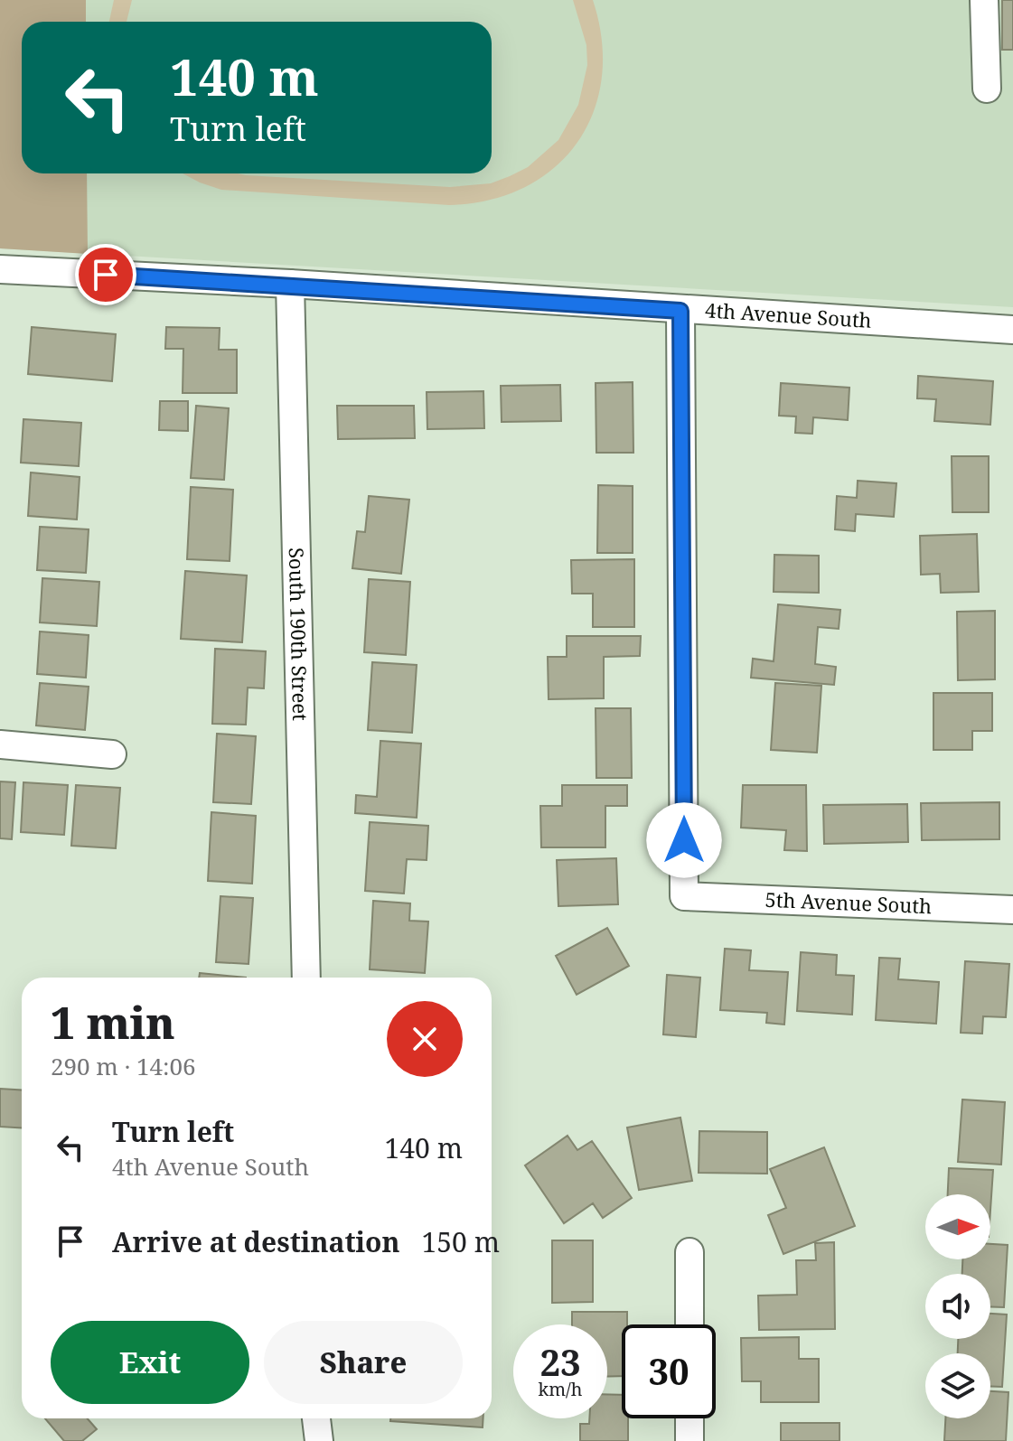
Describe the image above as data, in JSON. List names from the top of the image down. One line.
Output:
{"streets":{"street":["4th Avenue South","South 190th Street","5th Avenue South"]},"crossings":[["4th Avenue South","South 190th Street"],["4th Avenue South","5th Avenue South"]],"north":"right","page":{"turn":["140 m","Turn left"],"heading":["1 min","290 m · 14:06"],"list":[{"name":"Turn left","note":"4th Avenue South","value":"140 m"},{"name":"Arrive at destination","value":"150 m"}],"buttons":["Exit","Share"],"speed":"23 km/h","limit":"30"}}
